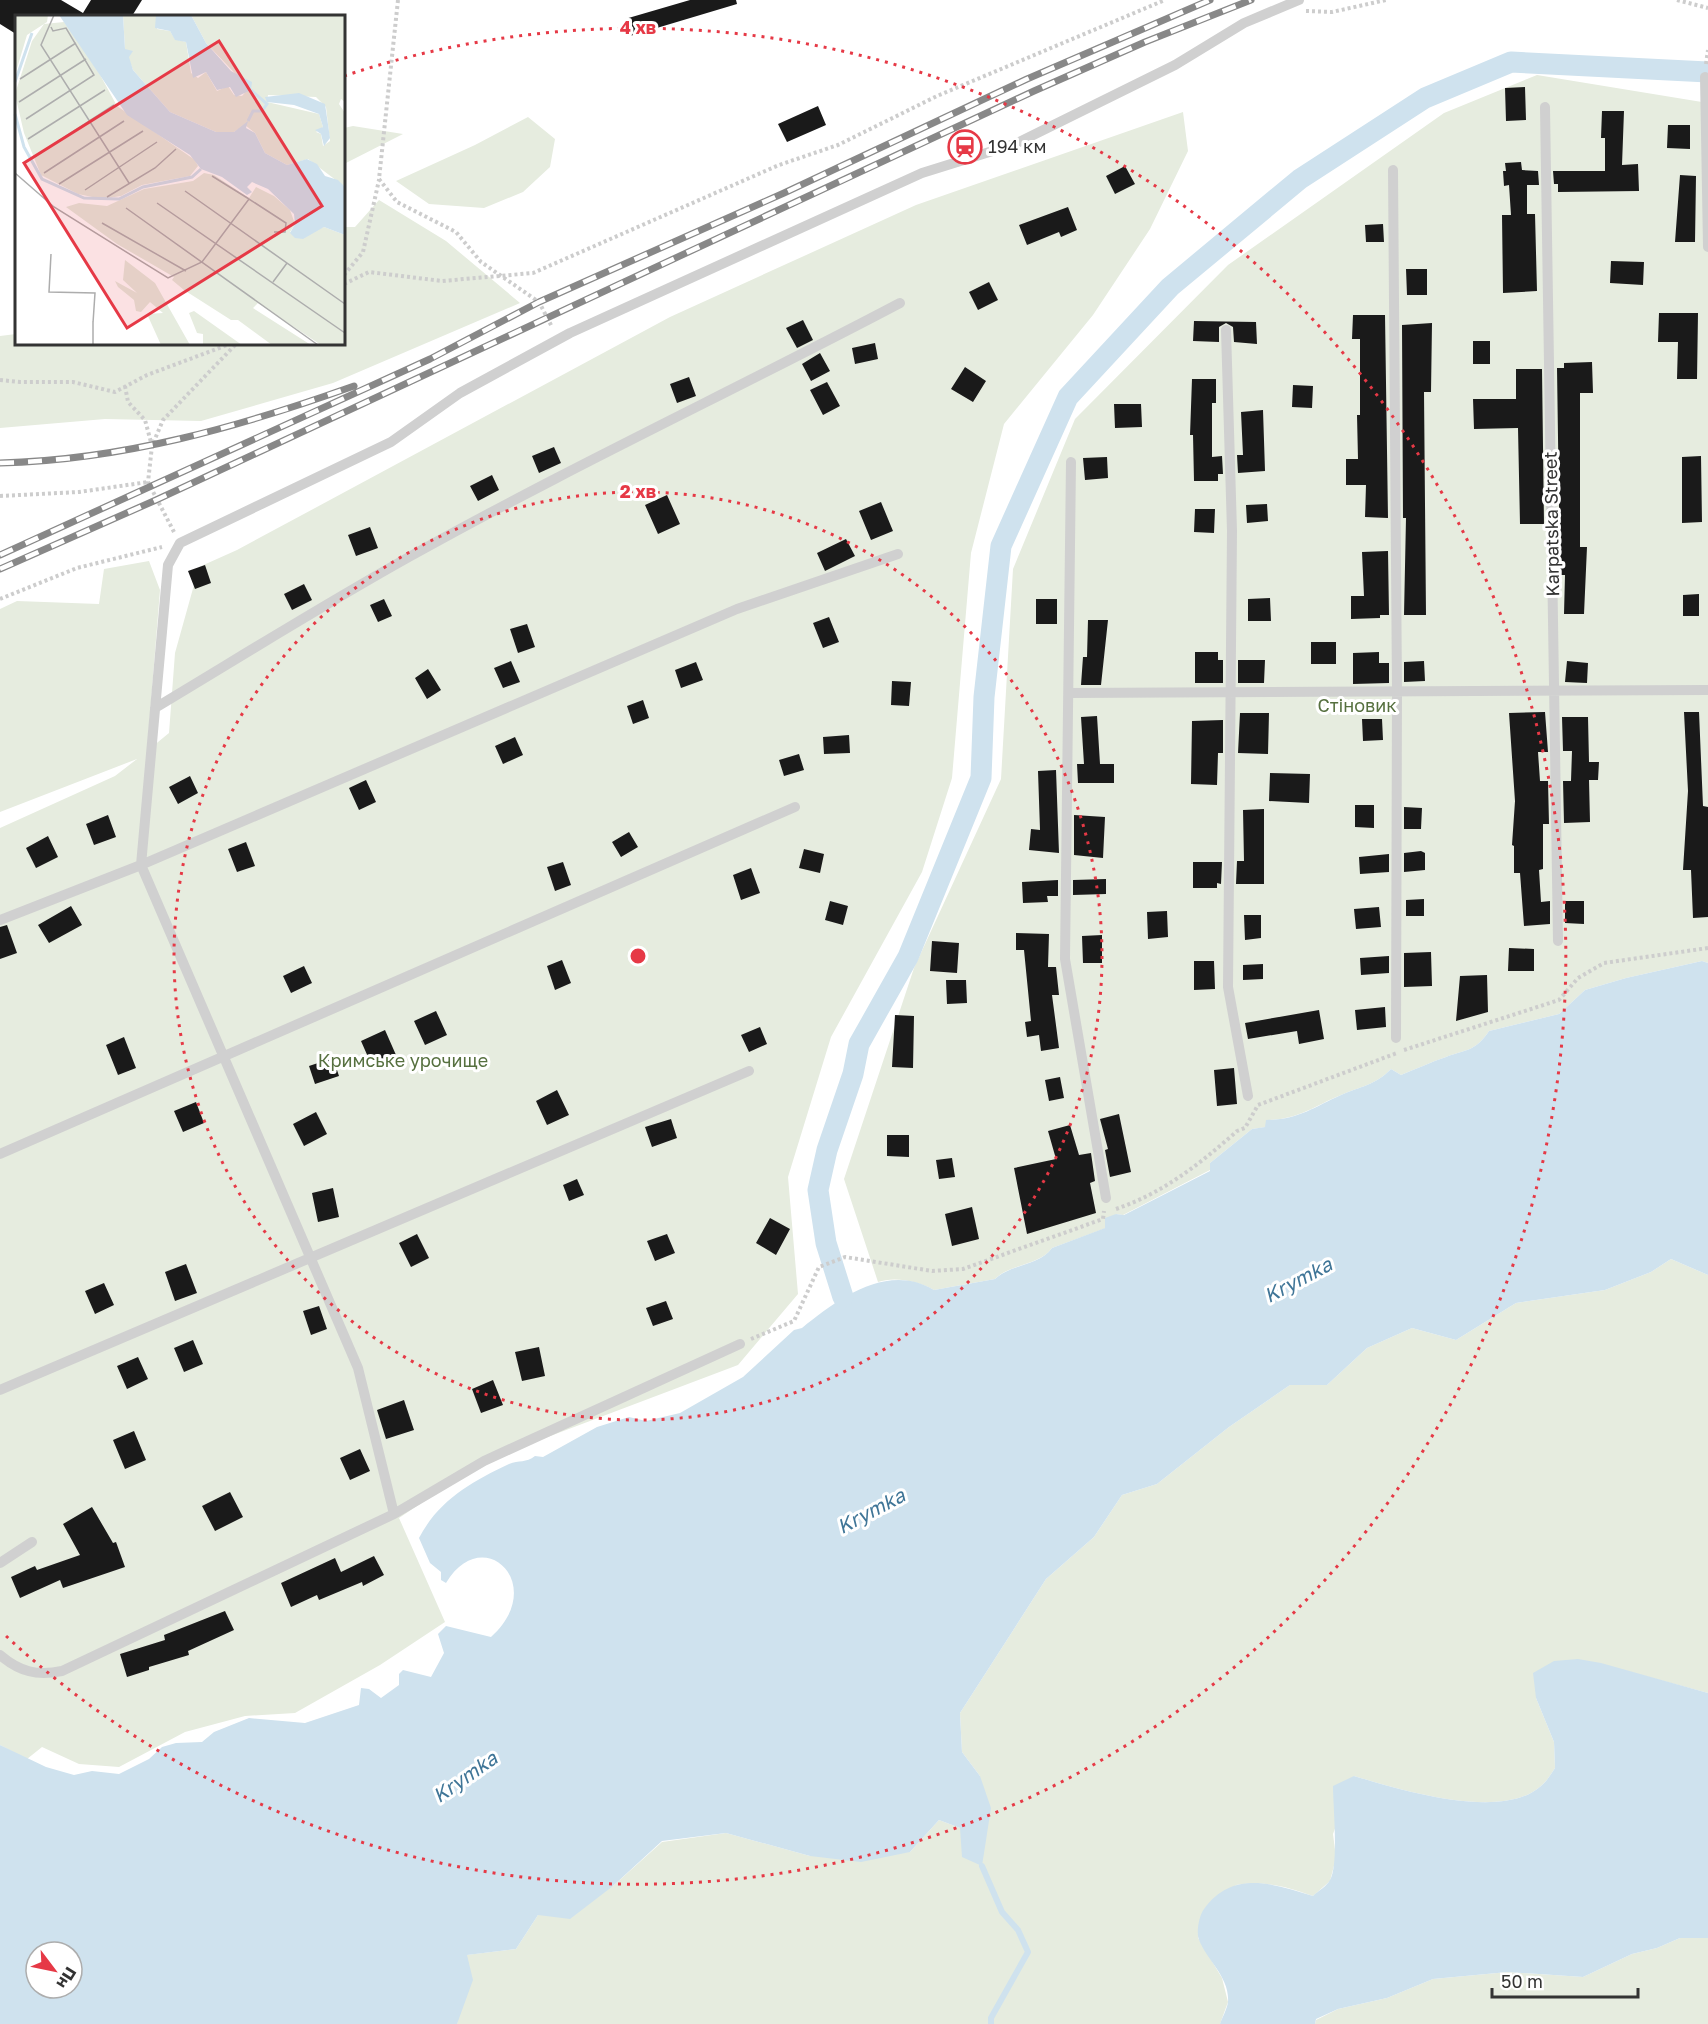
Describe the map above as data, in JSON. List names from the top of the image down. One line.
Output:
{"streets":{"lane":["Karpatska Street"]},"water":["Krymka"],"parks":["Стіновик","Кримське урочище"],"places":{"station":["194 км"]},"scale_bar":"50 m","north":"bottom right","rings":["4 хв","2 хв"]}
